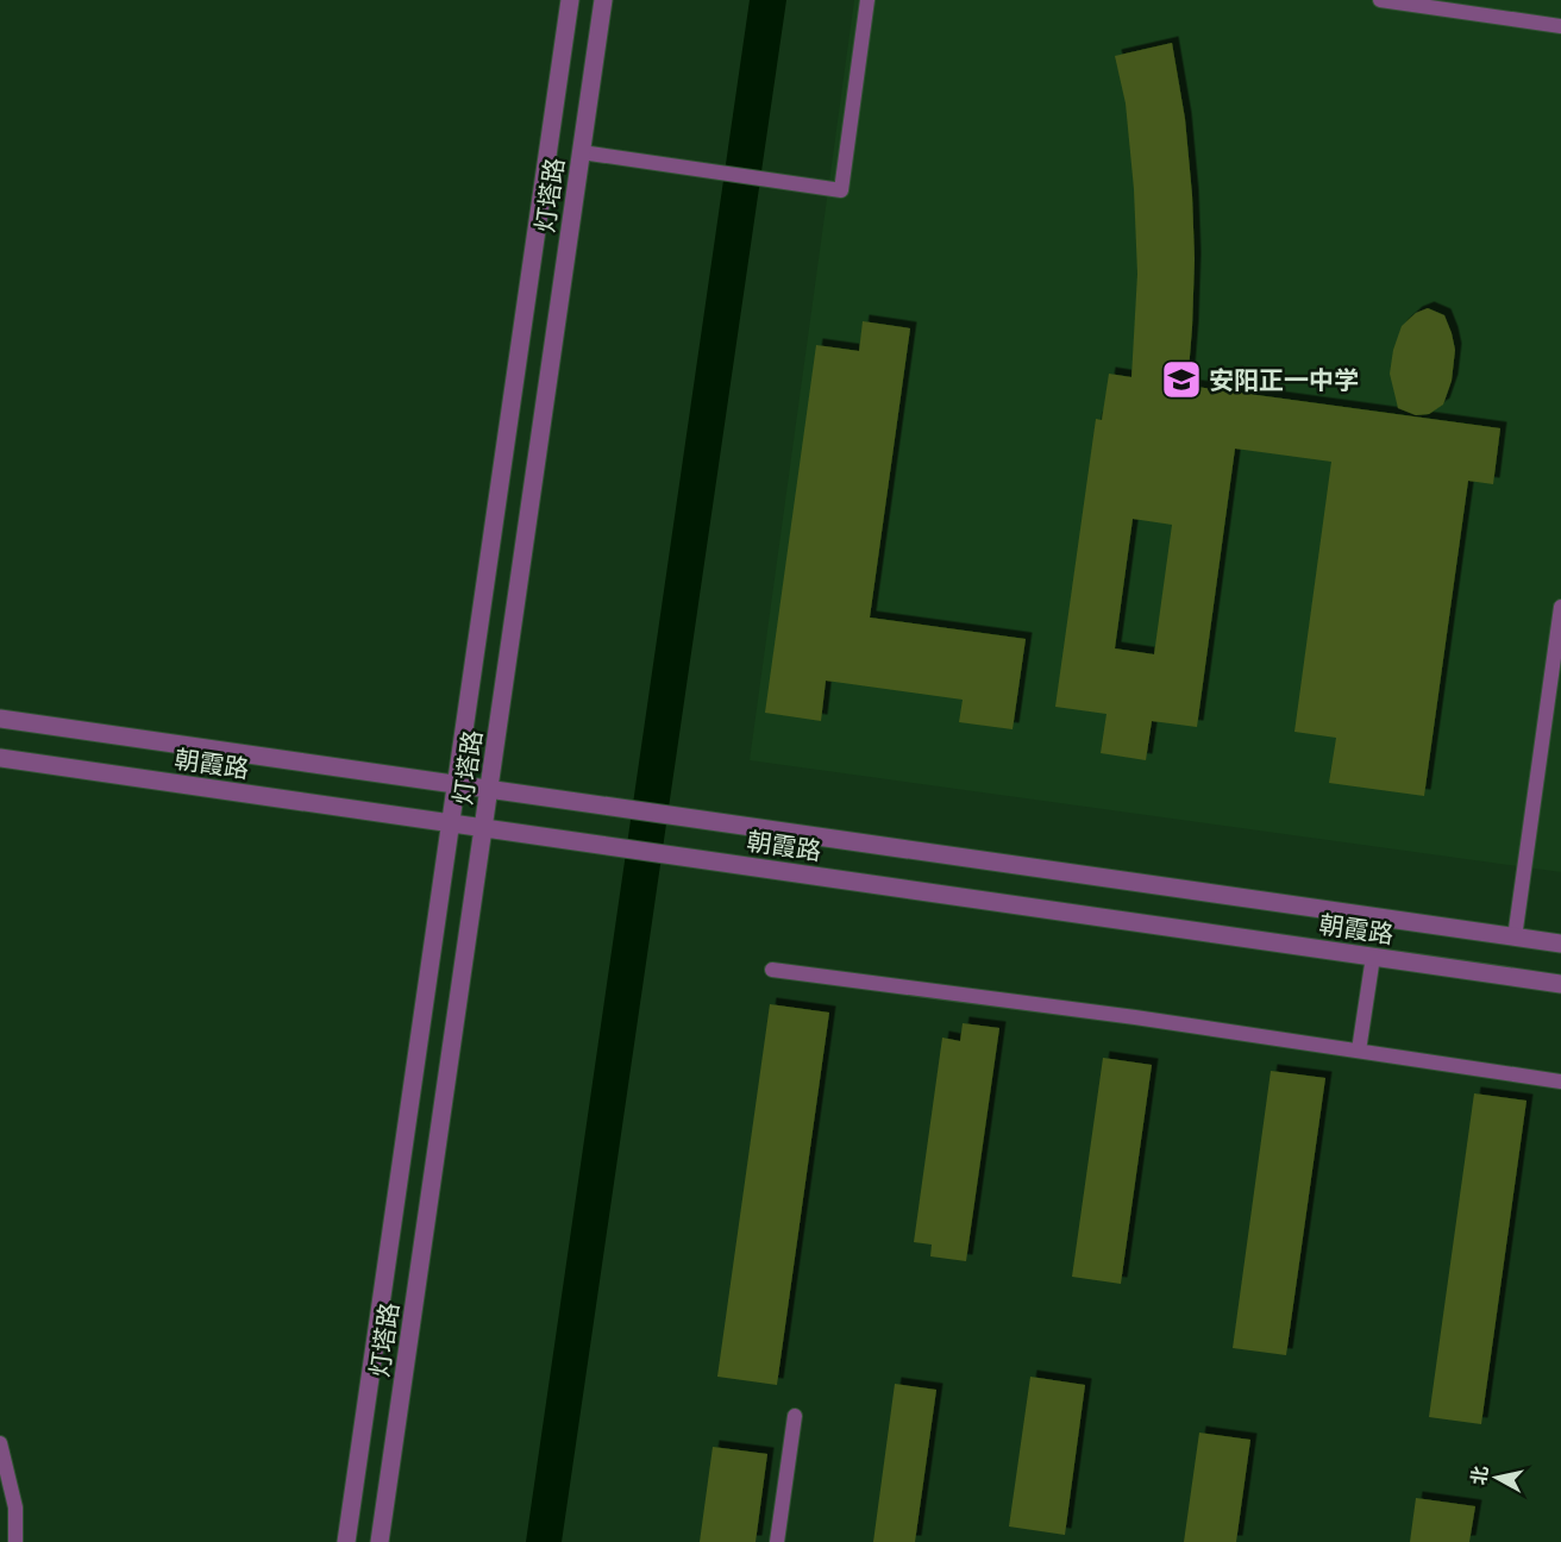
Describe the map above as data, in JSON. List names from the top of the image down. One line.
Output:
{"streets":{"street":["灯塔路","朝霞路"]},"crossings":[["灯塔路","朝霞路"]],"places":{"school or university":["安阳正一中学"]},"north":"left"}
